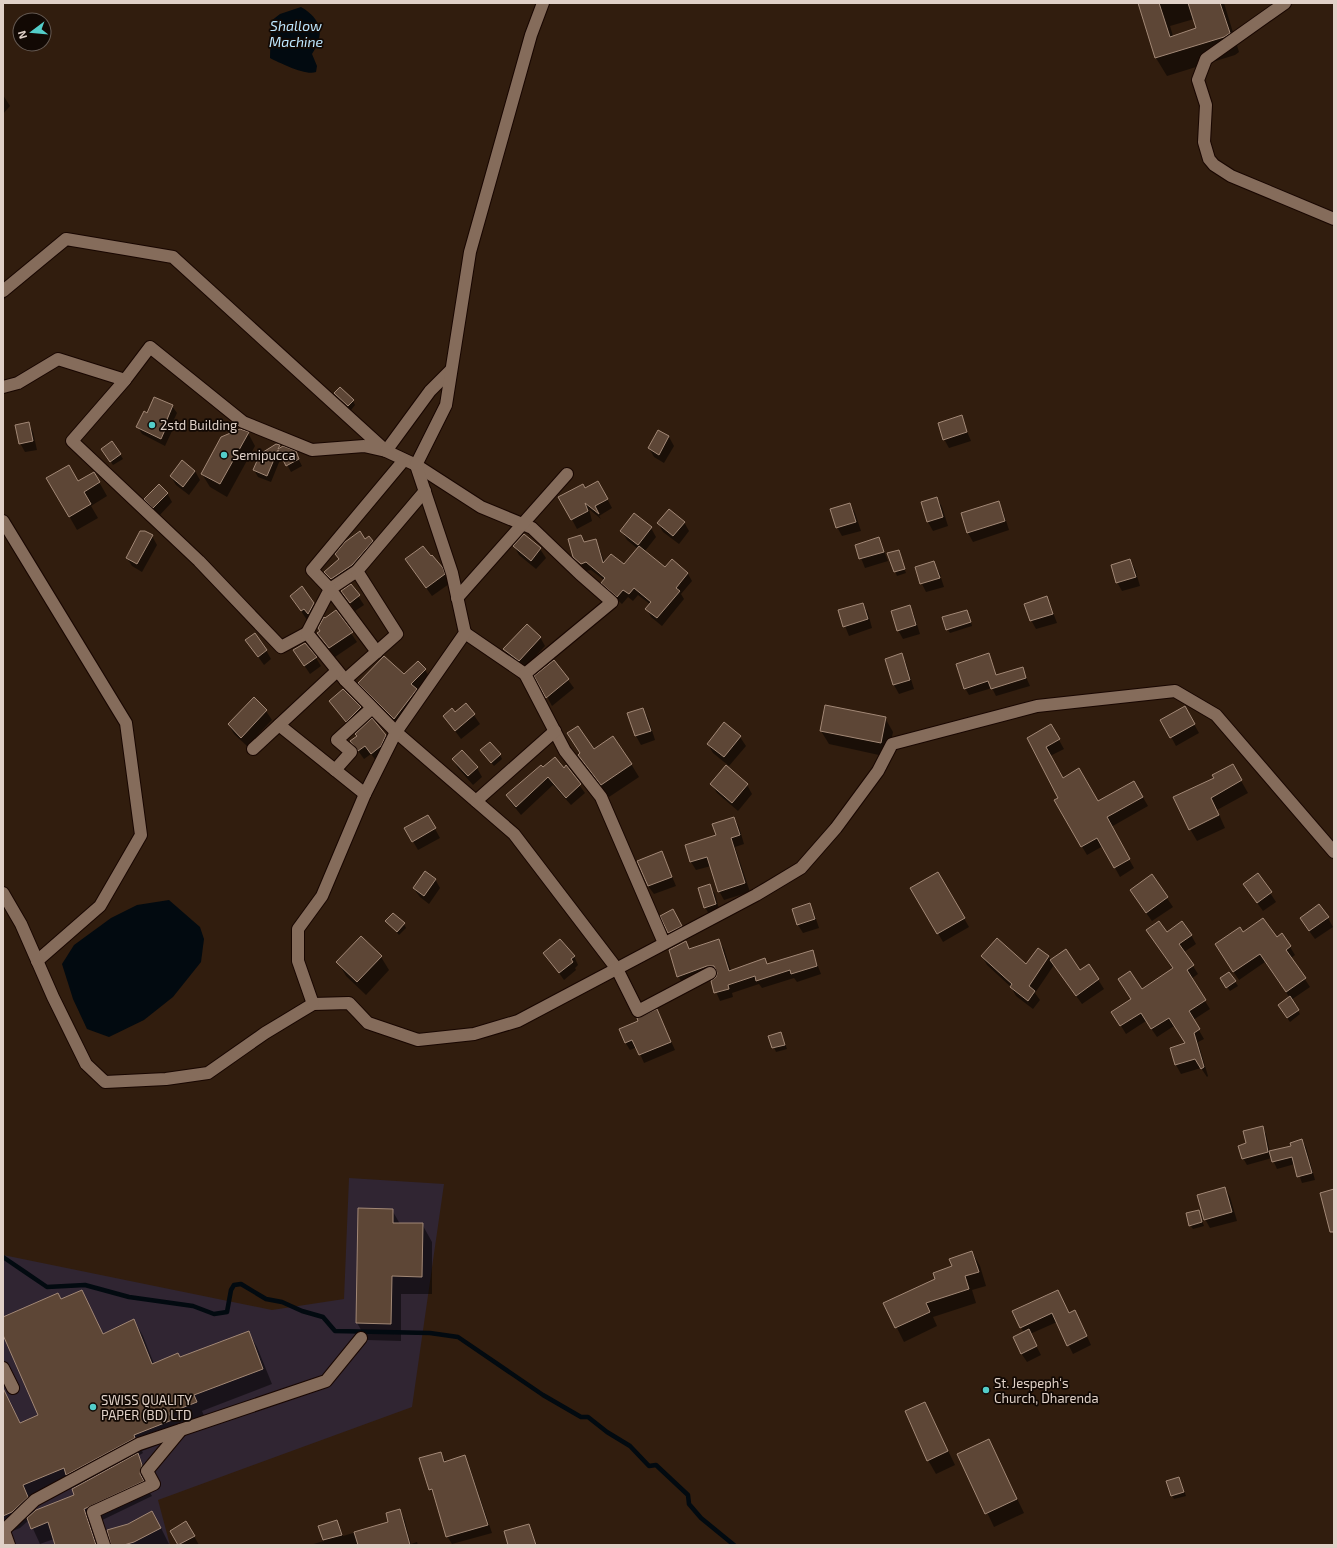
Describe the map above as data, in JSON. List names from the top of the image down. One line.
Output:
{"water":["Shallow Machine"],"places":["2std Building","Semipucca","St. Jespeph's Church, Dharenda","SWISS QUALITY PAPER (BD) LTD"],"north":"left"}
